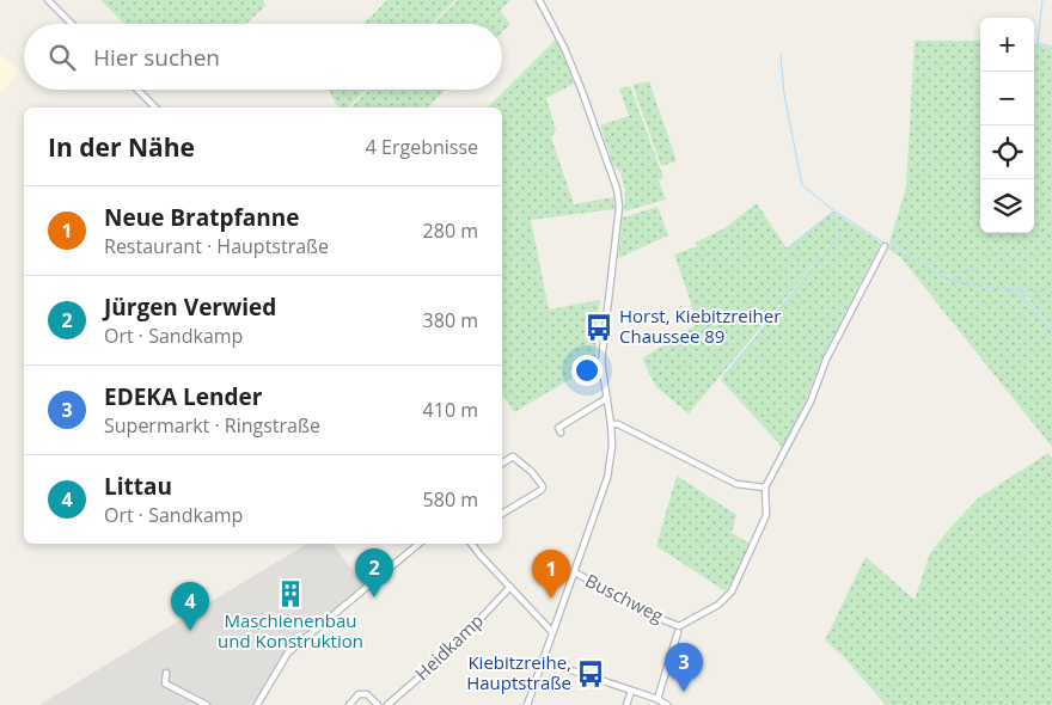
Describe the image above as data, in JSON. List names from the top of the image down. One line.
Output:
{"streets":{"street":["Buschweg","Heidkamp"]},"places":{"bus stop":["Horst, Kiebitzreiher Chaussee 89","Kiebitzreihe, Hauptstraße"],"building":["Maschienenbau und Konstruktion"]},"page":{"map_buttons":["+","−"],"search":"Hier suchen","heading":["In der Nähe","4 Ergebnisse"],"list":[{"mark":"1","name":"Neue Bratpfanne","note":"Restaurant · Hauptstraße","value":"280 m"},{"mark":"2","name":"Jürgen Verwied","note":"Ort · Sandkamp","value":"380 m"},{"mark":"3","name":"EDEKA Lender","note":"Supermarkt · Ringstraße","value":"410 m"},{"mark":"4","name":"Littau","note":"Ort · Sandkamp","value":"580 m"}],"pins":["2","1","4","3"]}}
